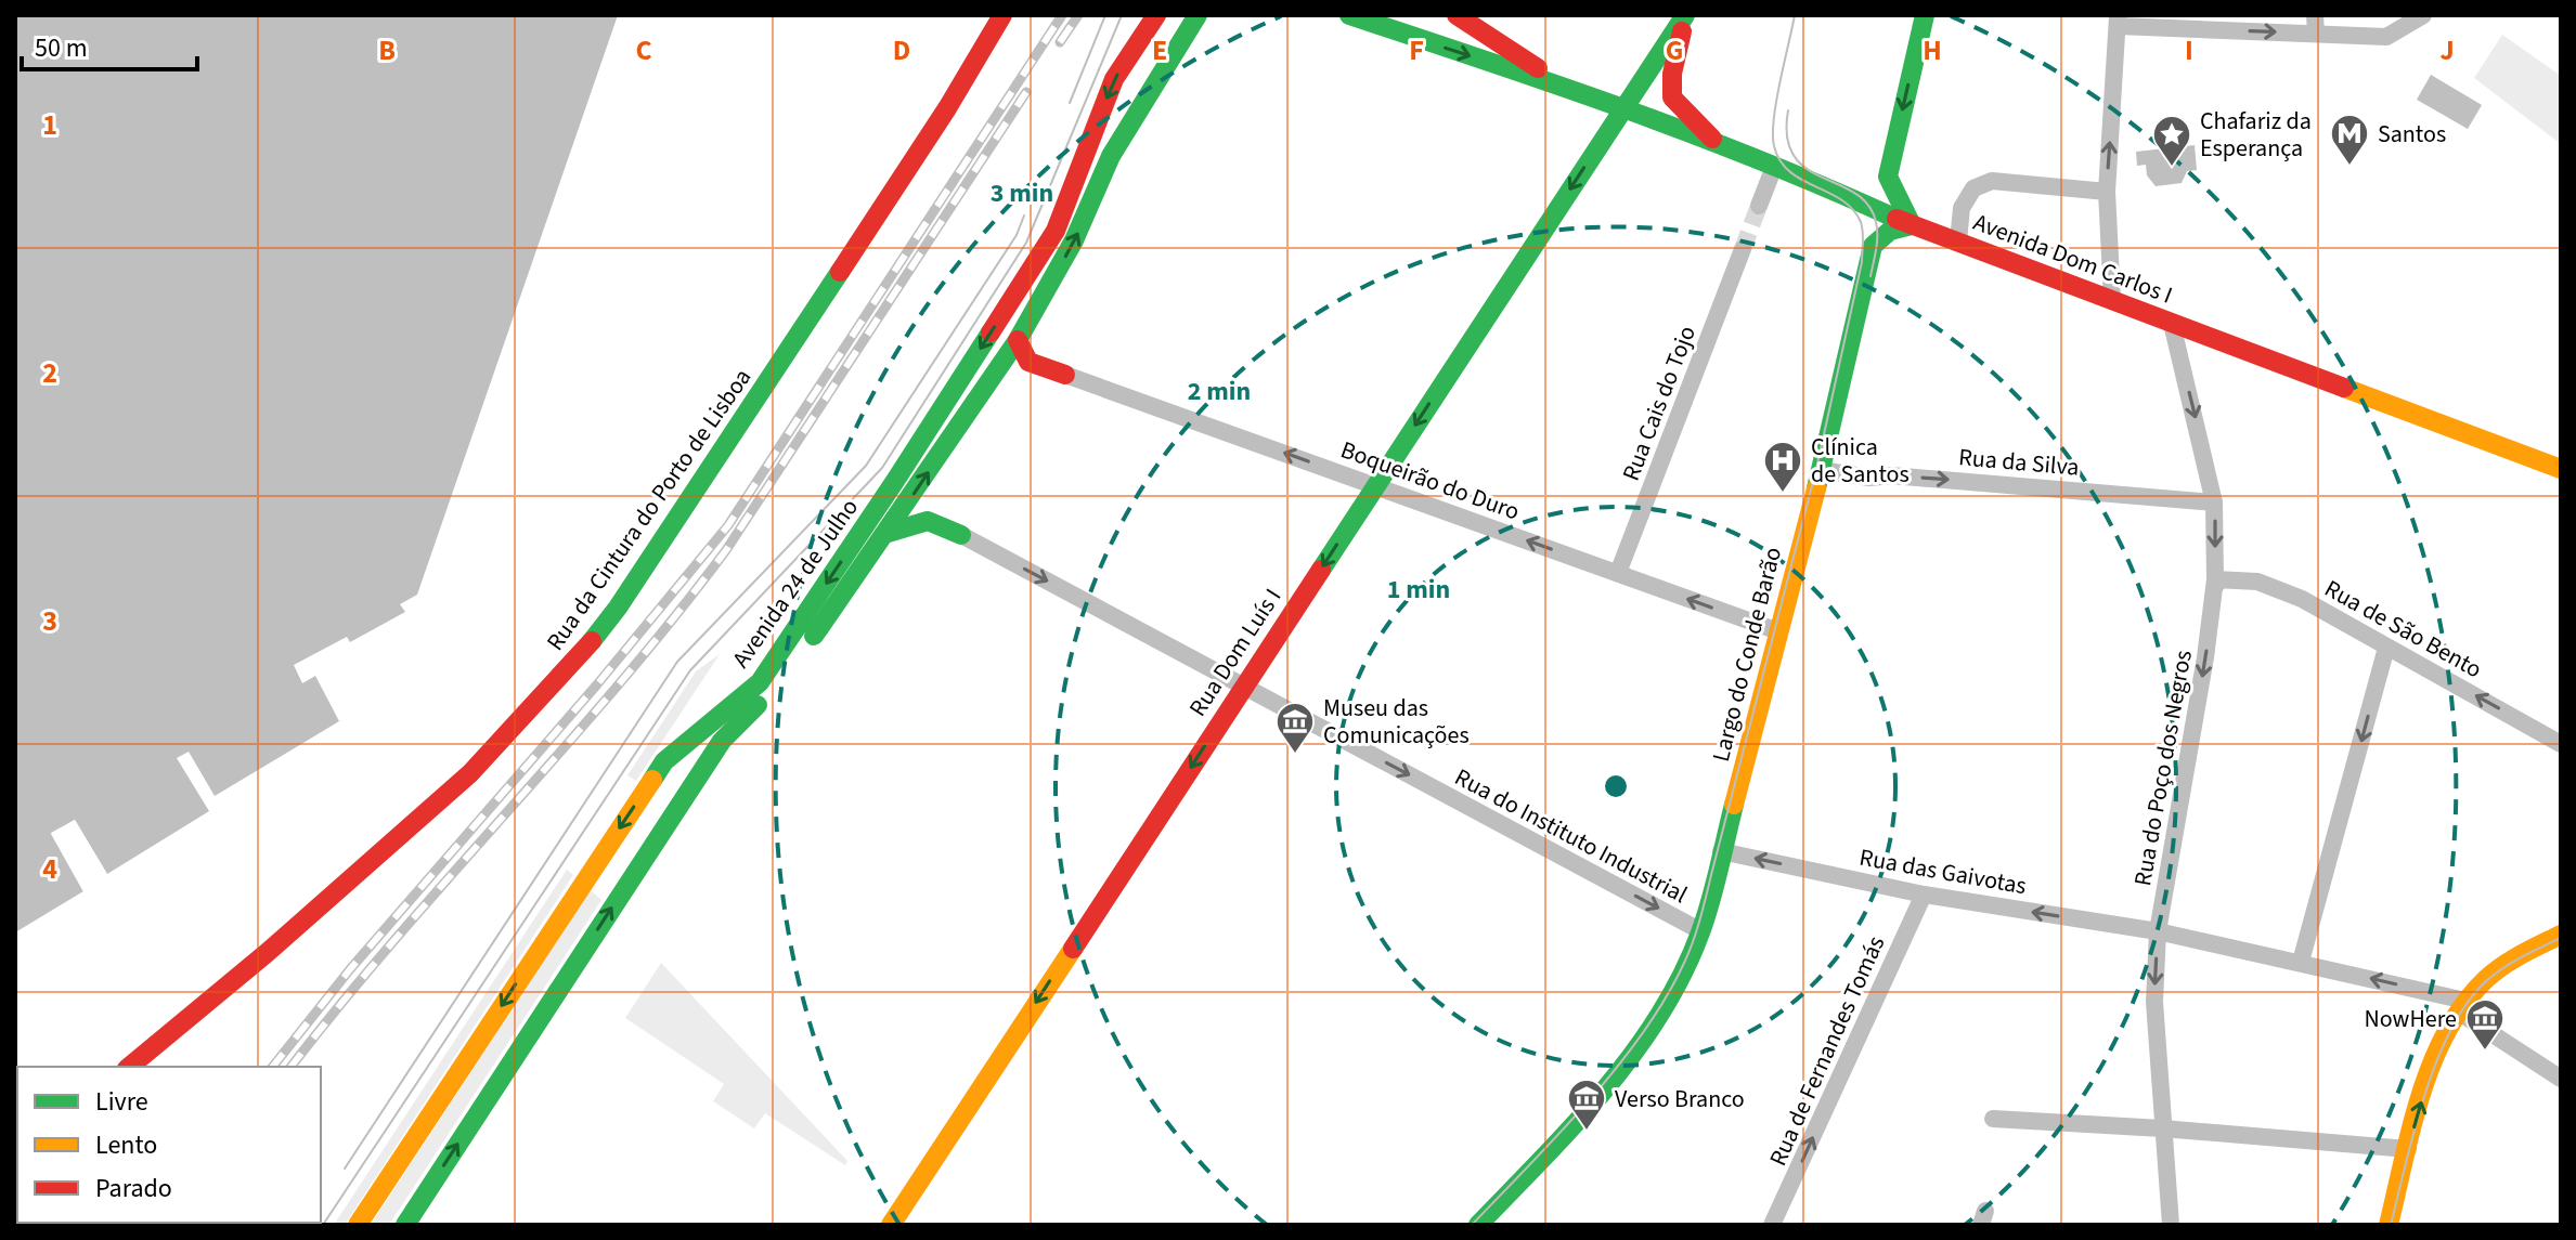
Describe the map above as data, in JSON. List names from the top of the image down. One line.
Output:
{"streets":{"street":["Avenida Dom Carlos I","Rua Cais do Tojo","Rua da Silva","Boqueirão do Duro","Rua da Cintura do Porto de Lisboa","Avenida 24 de Julho","Rua de São Bento","Rua Dom Luís I","Largo do Conde Barão","Rua do Poço dos Negros","Rua do Instituto Industrial","Rua das Gaivotas","Rua de Fernandes Tomás"]},"crossings":[["Avenida Dom Carlos I","Rua Dom Luís I"],["Avenida Dom Carlos I","Largo do Conde Barão"],["Avenida Dom Carlos I","Rua do Poço dos Negros"],["Rua Cais do Tojo","Boqueirão do Duro"],["Rua da Silva","Largo do Conde Barão"],["Rua da Silva","Rua do Poço dos Negros"],["Boqueirão do Duro","Rua Dom Luís I"],["Boqueirão do Duro","Largo do Conde Barão"],["Rua de São Bento","Rua do Poço dos Negros"],["Rua Dom Luís I","Rua do Instituto Industrial"],["Largo do Conde Barão","Rua do Instituto Industrial"],["Largo do Conde Barão","Rua das Gaivotas"],["Rua do Poço dos Negros","Rua das Gaivotas"],["Rua das Gaivotas","Rua de Fernandes Tomás"]],"one_way":["Rua da Silva","Boqueirão do Duro","Rua de São Bento","Rua Dom Luís I","Rua do Poço dos Negros","Rua do Instituto Industrial","Rua das Gaivotas","Rua de Fernandes Tomás"],"places":{"metro station":["Santos"],"place":["Chafariz da Esperança"],"hospital":["Clínica de Santos"],"museum":["Museu das Comunicações","NowHere","Verso Branco"]},"legend":["Livre","Lento","Parado"],"scale_bar":"50 m","grid":{"columns":["B","C","D","E","F","G","H","I","J"],"rows":["1","2","3","4"]},"rings":["3 min","2 min","1 min"]}
